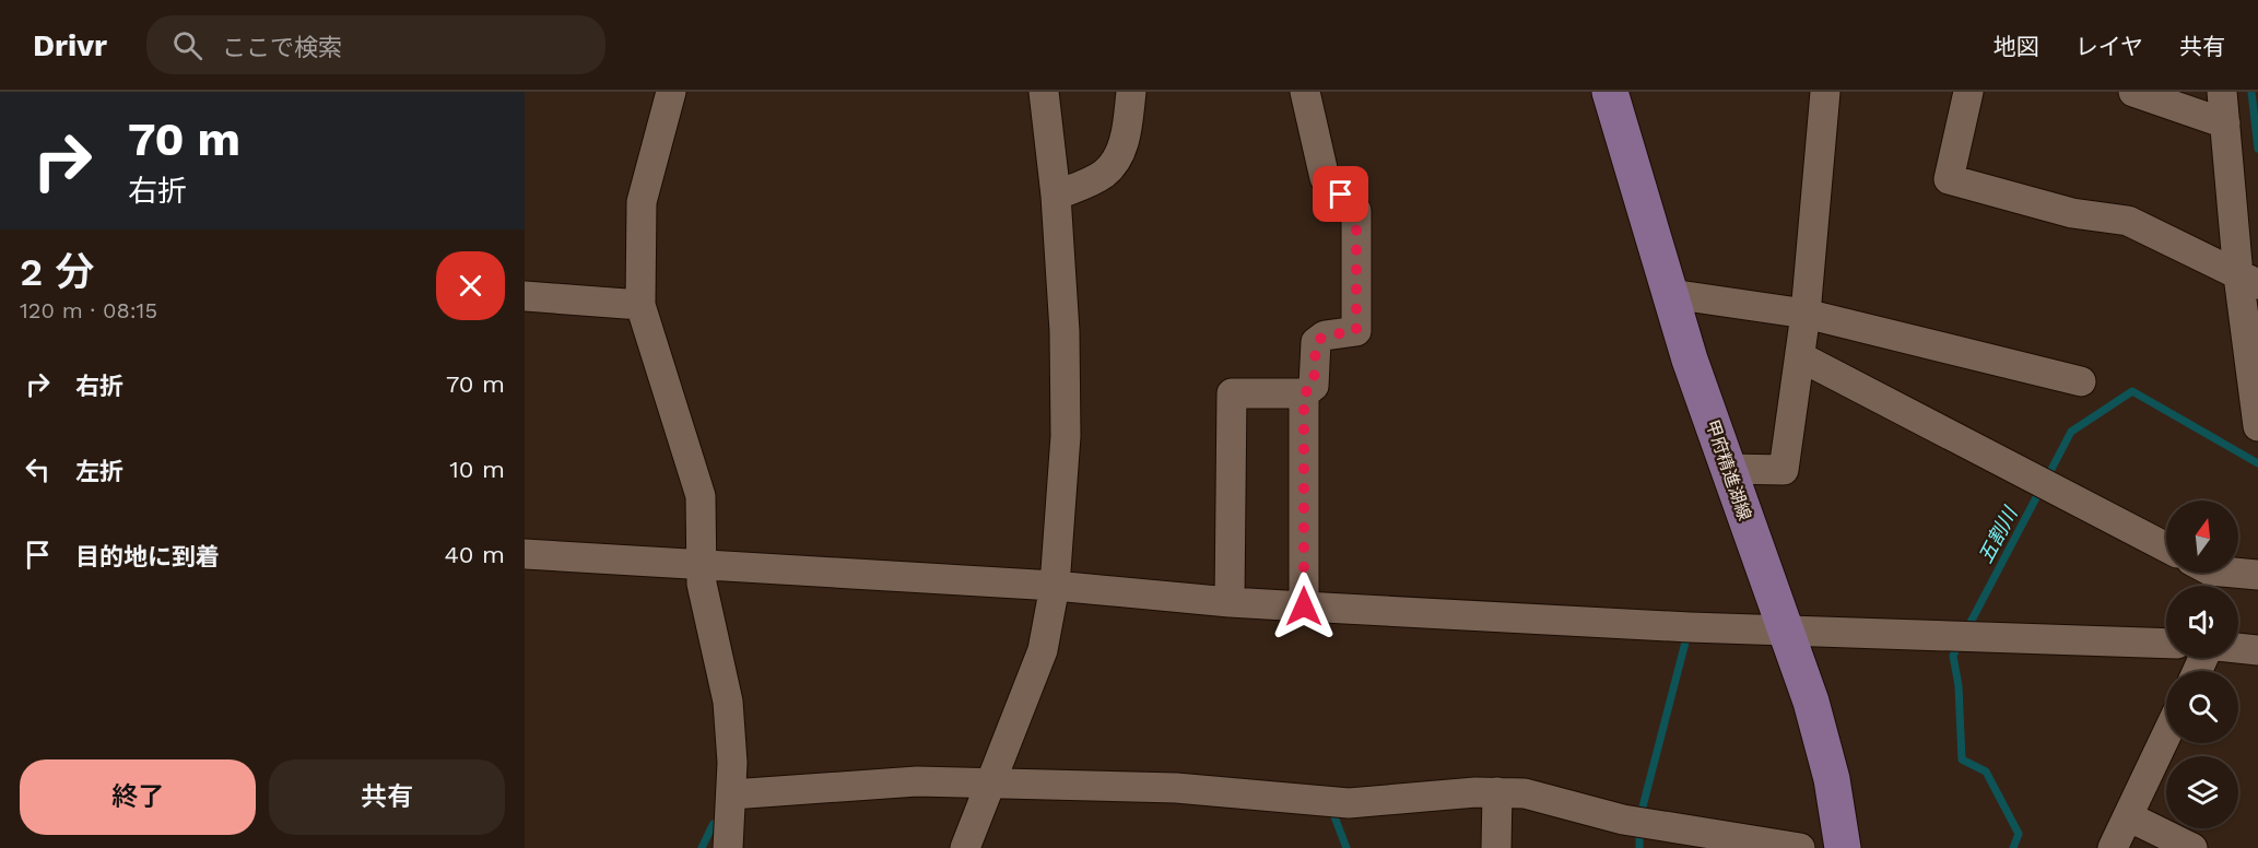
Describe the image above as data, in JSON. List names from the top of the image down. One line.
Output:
{"streets":{"main road":["甲府精進湖線"]},"water":["五割川"],"north":"top","page":{"header":"Drivr","search":"ここで検索","nav":["地図","レイヤ","共有"],"turn":["70 m","右折"],"heading":["2 分","120 m · 08:15"],"list":[{"name":"右折","value":"70 m"},{"name":"左折","value":"10 m"},{"name":"目的地に到着","value":"40 m"}],"buttons":["終了","共有"]}}
